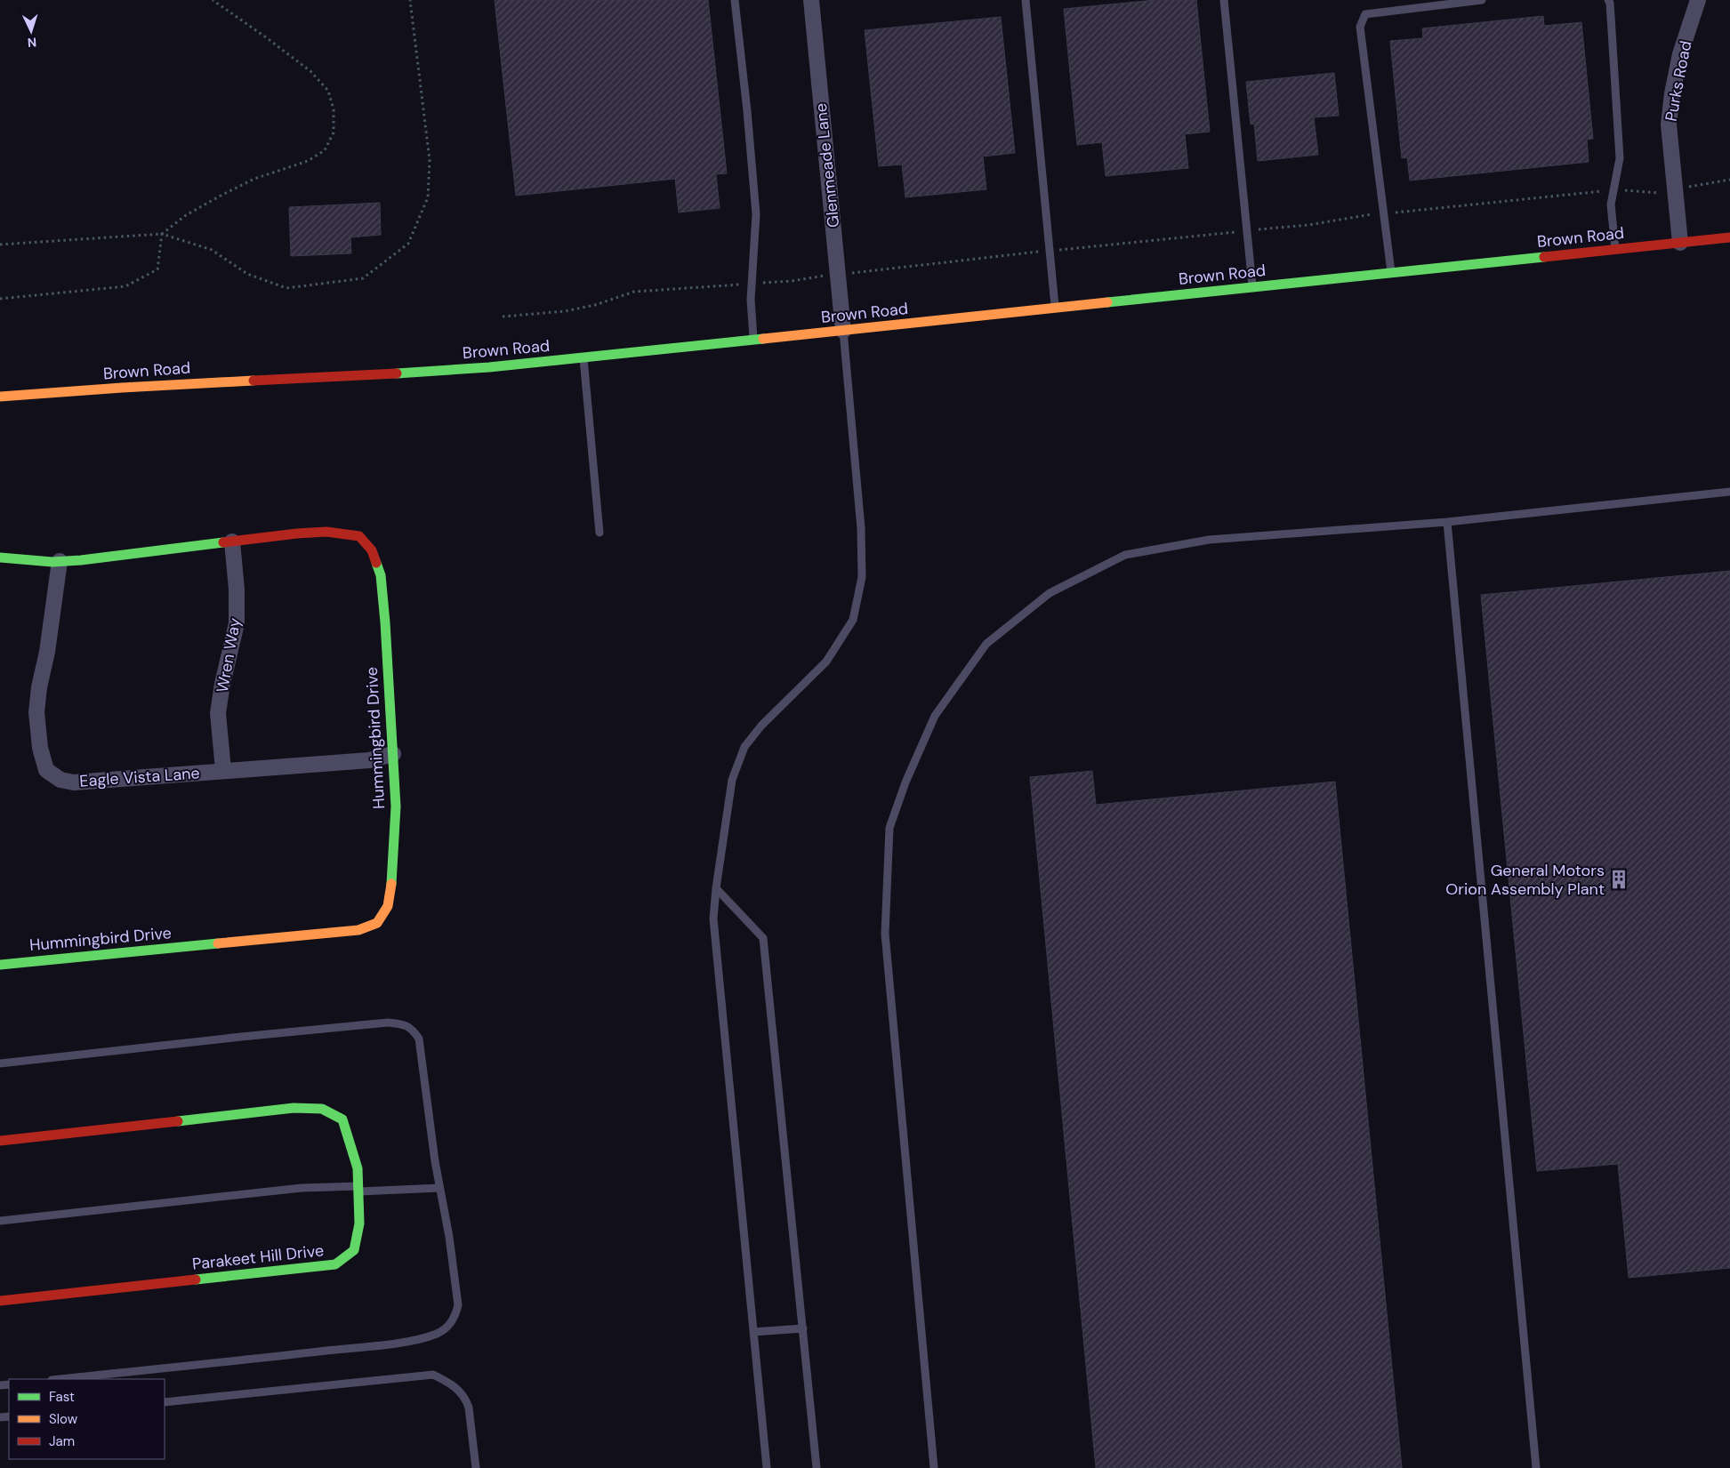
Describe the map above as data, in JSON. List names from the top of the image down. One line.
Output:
{"streets":{"street":["Purks Road","Glenmeade Lane","Brown Road","Wren Way","Hummingbird Drive","Eagle Vista Lane","Parakeet Hill Drive"]},"crossings":[["Purks Road","Brown Road"],["Glenmeade Lane","Brown Road"],["Wren Way","Hummingbird Drive"],["Wren Way","Eagle Vista Lane"],["Hummingbird Drive","Eagle Vista Lane"]],"places":{"building":["General Motors Orion Assembly Plant"]},"legend":["Fast","Slow","Jam"],"north":"bottom"}
